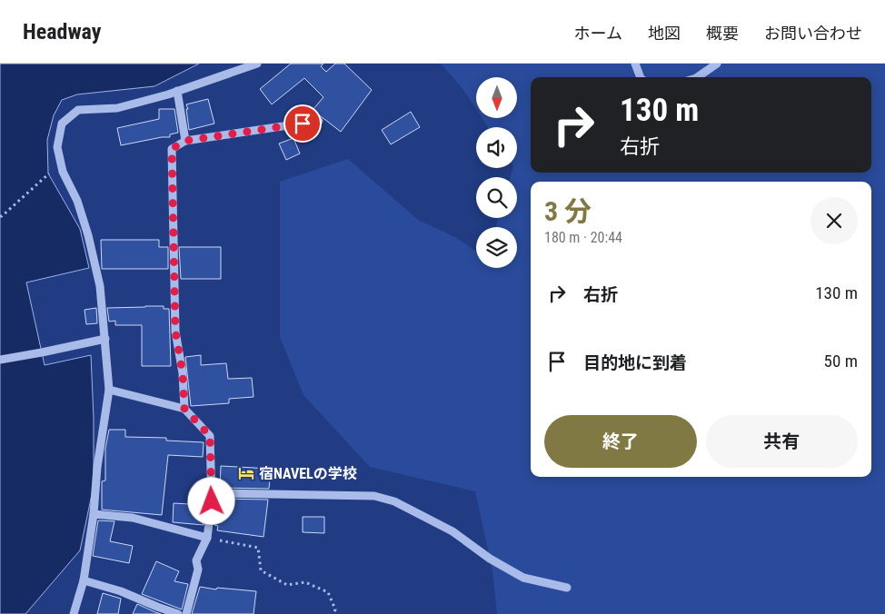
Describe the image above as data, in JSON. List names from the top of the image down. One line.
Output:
{"places":{"hotel":["宿NAVELの学校"]},"north":"bottom","page":{"header":"Headway","nav":["ホーム","地図","概要","お問い合わせ"],"turn":["130 m","右折"],"heading":["3 分","180 m · 20:44"],"list":[{"name":"右折","value":"130 m"},{"name":"目的地に到着","value":"50 m"}],"buttons":["終了","共有"]}}
